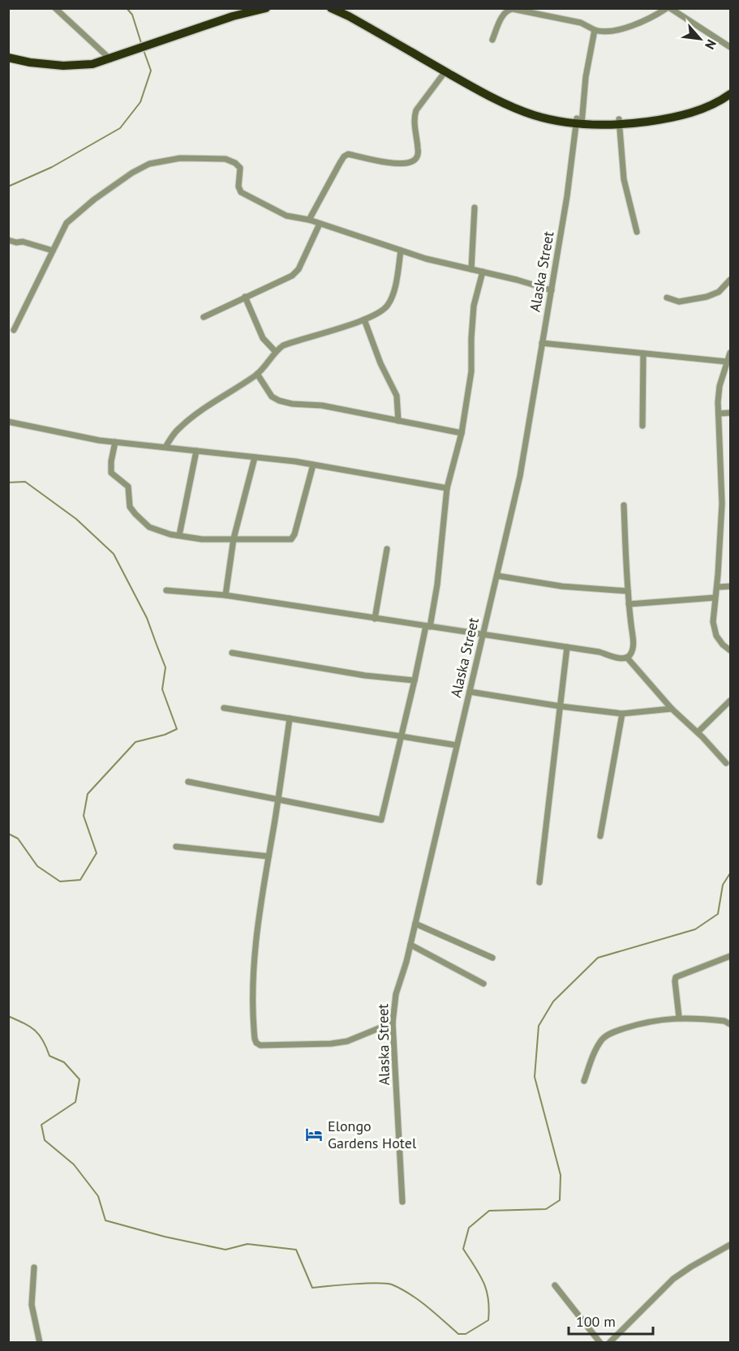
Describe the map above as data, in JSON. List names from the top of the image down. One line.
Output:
{"streets":{"street":["Alaska Street"]},"places":{"hotel":["Elongo Gardens Hotel"]},"scale_bar":"100 m","north":"bottom right"}
